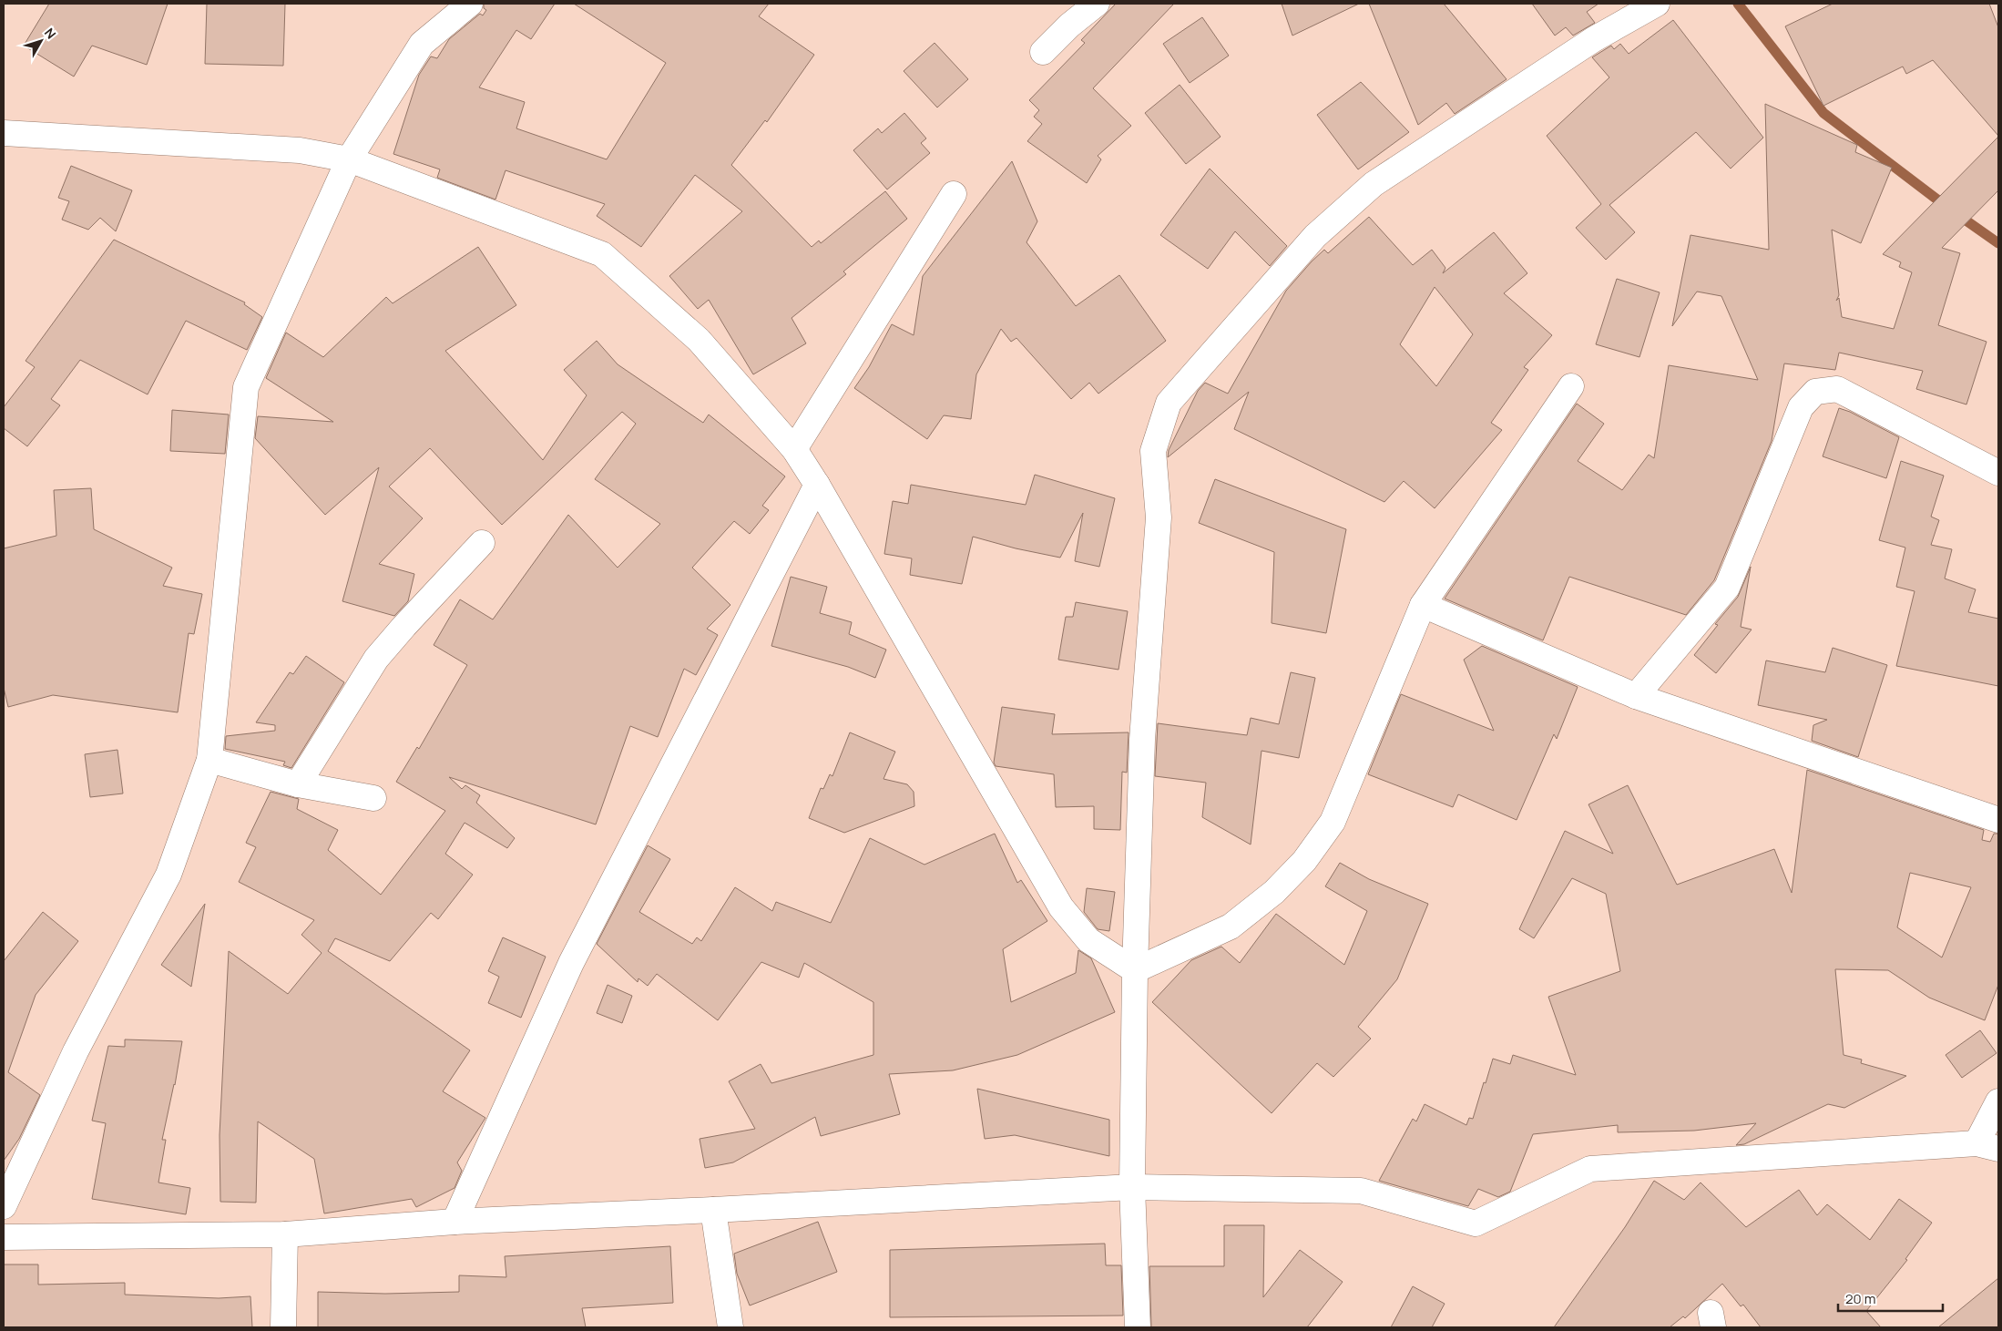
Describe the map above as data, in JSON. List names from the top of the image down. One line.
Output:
{"scale_bar":"20 m","north":"top right"}
